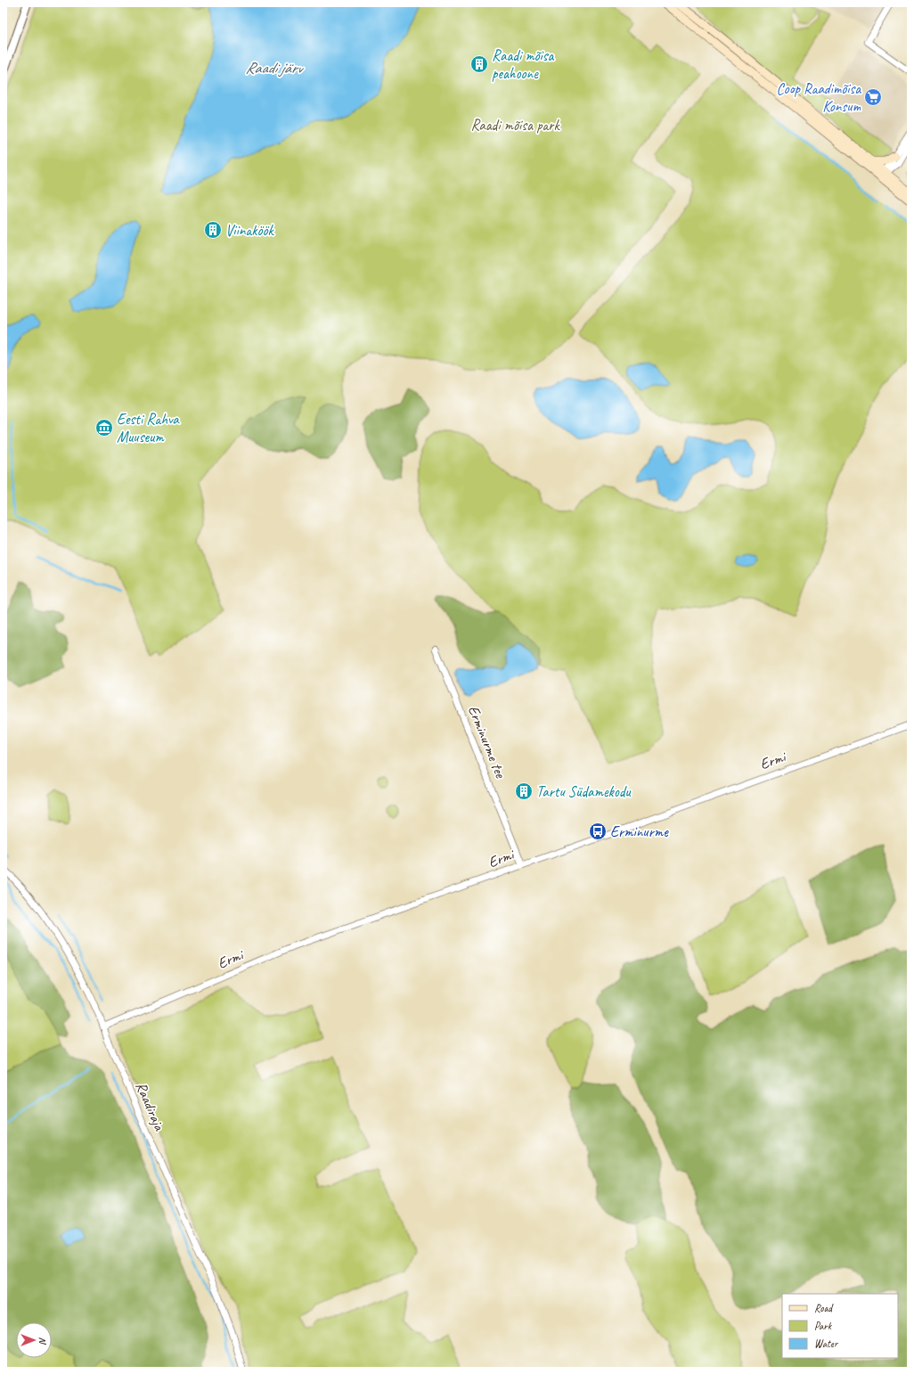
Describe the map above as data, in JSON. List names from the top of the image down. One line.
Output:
{"streets":{"street":["Erminurme tee","Ermi","Raadiraja"]},"crossings":[["Erminurme tee","Ermi"],["Ermi","Raadiraja"]],"water":["Raadi järv"],"parks":["Raadi mõisa park"],"places":{"building":["Raadi mõisa peahoone","Viinaköök","Tartu Südamekodu"],"supermarket":["Coop Raadimõisa Konsum"],"museum":["Eesti Rahva Muuseum"],"bus stop":["Erminurme"]},"legend":["Road","Park","Water"],"north":"right"}
